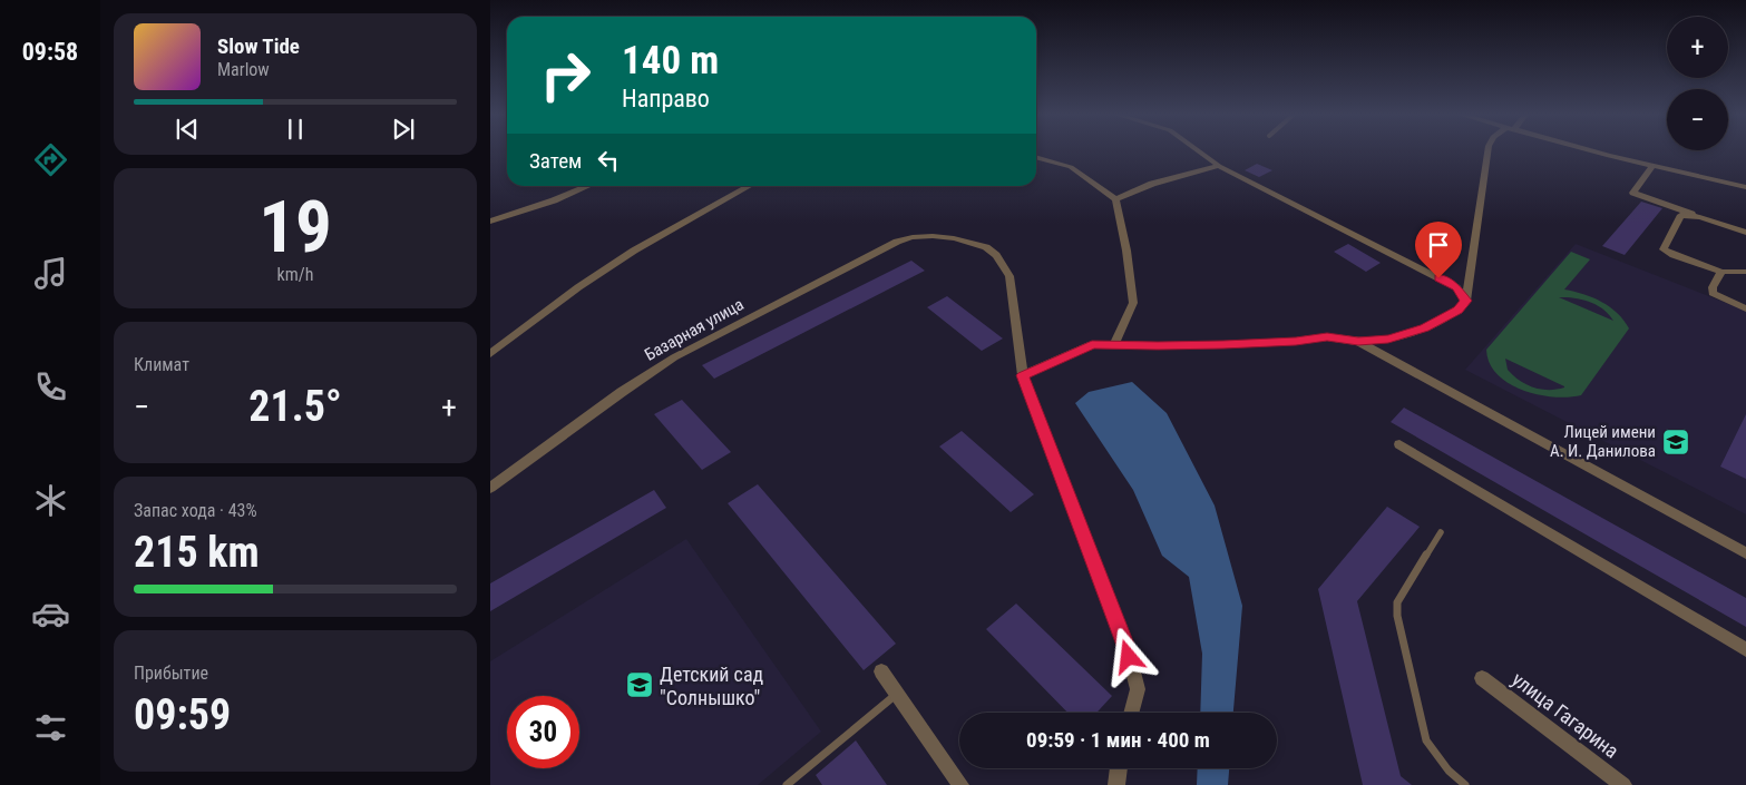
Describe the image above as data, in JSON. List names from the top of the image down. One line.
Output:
{"streets":{"street":["Базарная улица","улица Гагарина"]},"places":{"school or university":["Лицей имени А. И. Данилова","Детский сад \"Солнышко\""]},"page":{"tabs":"09:58","map_buttons":["+","−"],"turn":["140 m","Направо"],"song":["Slow Tide","Marlow"],"then":"Затем","tile":[["19","km/h"],"Климат",["Запас хода · 43%","215 km"],["Прибытие","09:59"]],"heat":["−","21.5°","+"],"limit":"30","trip":"09:59 · 1 мин · 400 m"}}
